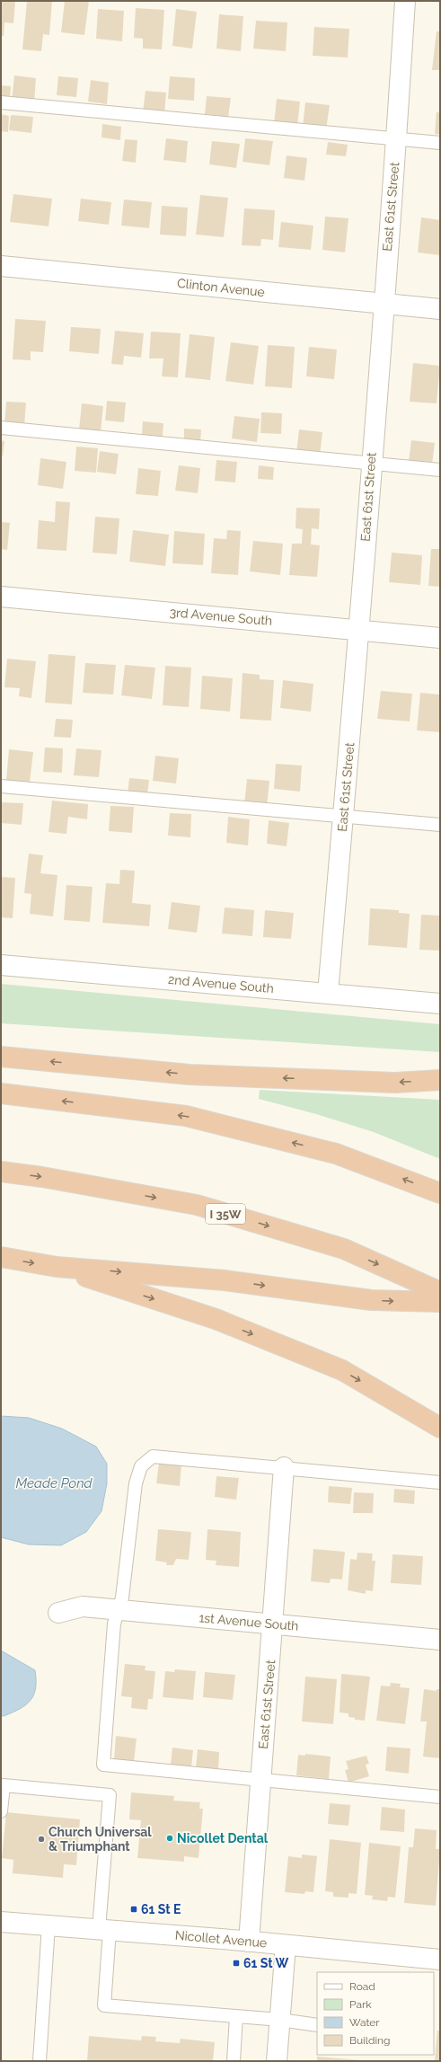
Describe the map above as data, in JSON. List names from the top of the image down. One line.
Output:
{"streets":{"highway":["I 35W"],"street":["East 61st Street","Clinton Avenue","3rd Avenue South","2nd Avenue South","1st Avenue South","Nicollet Avenue"]},"crossings":[["East 61st Street","Clinton Avenue"],["East 61st Street","3rd Avenue South"],["East 61st Street","2nd Avenue South"],["East 61st Street","1st Avenue South"],["East 61st Street","Nicollet Avenue"]],"water":["Meade Pond"],"places":{"other":["Nicollet Dental","Church Universal & Triumphant"],"transit":["61 St E","61 St W"]},"legend":["Road","Park","Water","Building"]}
